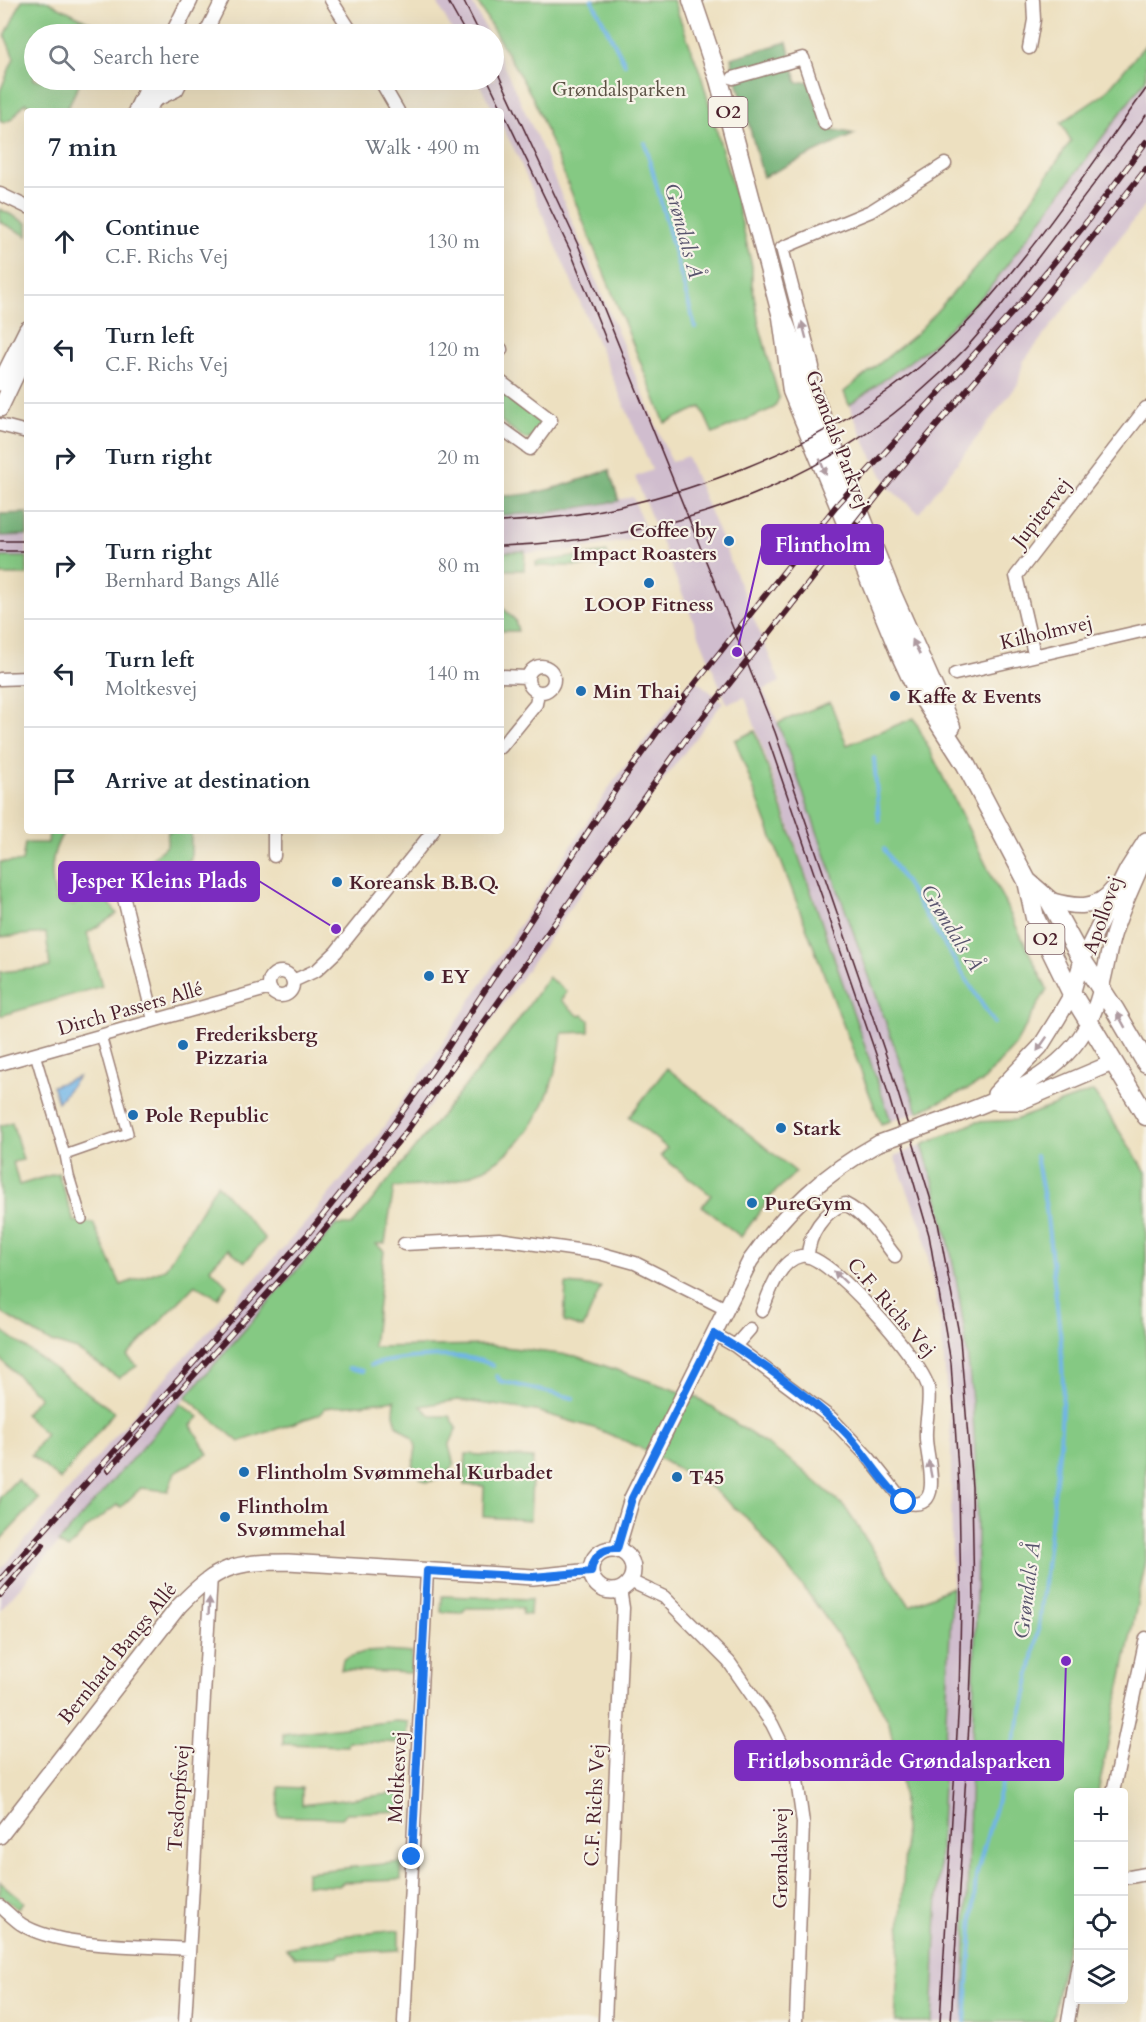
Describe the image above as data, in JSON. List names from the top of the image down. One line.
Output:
{"streets":{"main road":["O2","Grøndals Parkvej"],"street":["Jupitervej","Kilholmvej","Apollovej","Dirch Passers Allé","C.F. Richs Vej","Bernhard Bangs Allé","Moltkesvej","Tesdorpfsvej","Grøndalsvej"]},"crossings":[["Grøndals Parkvej","Apollovej"],["Jupitervej","Kilholmvej"],["C.F. Richs Vej","Bernhard Bangs Allé"],["C.F. Richs Vej","Grøndalsvej"],["Bernhard Bangs Allé","Moltkesvej"],["Bernhard Bangs Allé","Tesdorpfsvej"],["Bernhard Bangs Allé","Grøndalsvej"]],"one_way":["Tesdorpfsvej"],"water":["Grøndals Å"],"parks":["Grøndalsparken"],"places":["Coffee by Impact Roasters","LOOP Fitness","Flintholm","Min Thai","Kaffe & Events","Koreansk B.B.Q.","Jesper Kleins Plads","EY","Frederiksberg Pizzaria","Pole Republic","Stark","PureGym","Flintholm Svømmehal Kurbadet","T45","Flintholm Svømmehal","Fritløbsområde Grøndalsparken"],"page":{"search":"Search here","heading":["7 min","Walk · 490 m"],"list":[["Continue","C.F. Richs Vej","130 m"],["Turn left","C.F. Richs Vej","120 m"],["Turn right","20 m"],["Turn right","Bernhard Bangs Allé","80 m"],["Turn left","Moltkesvej","140 m"],"Arrive at destination"],"map_buttons":["+","−"]}}
